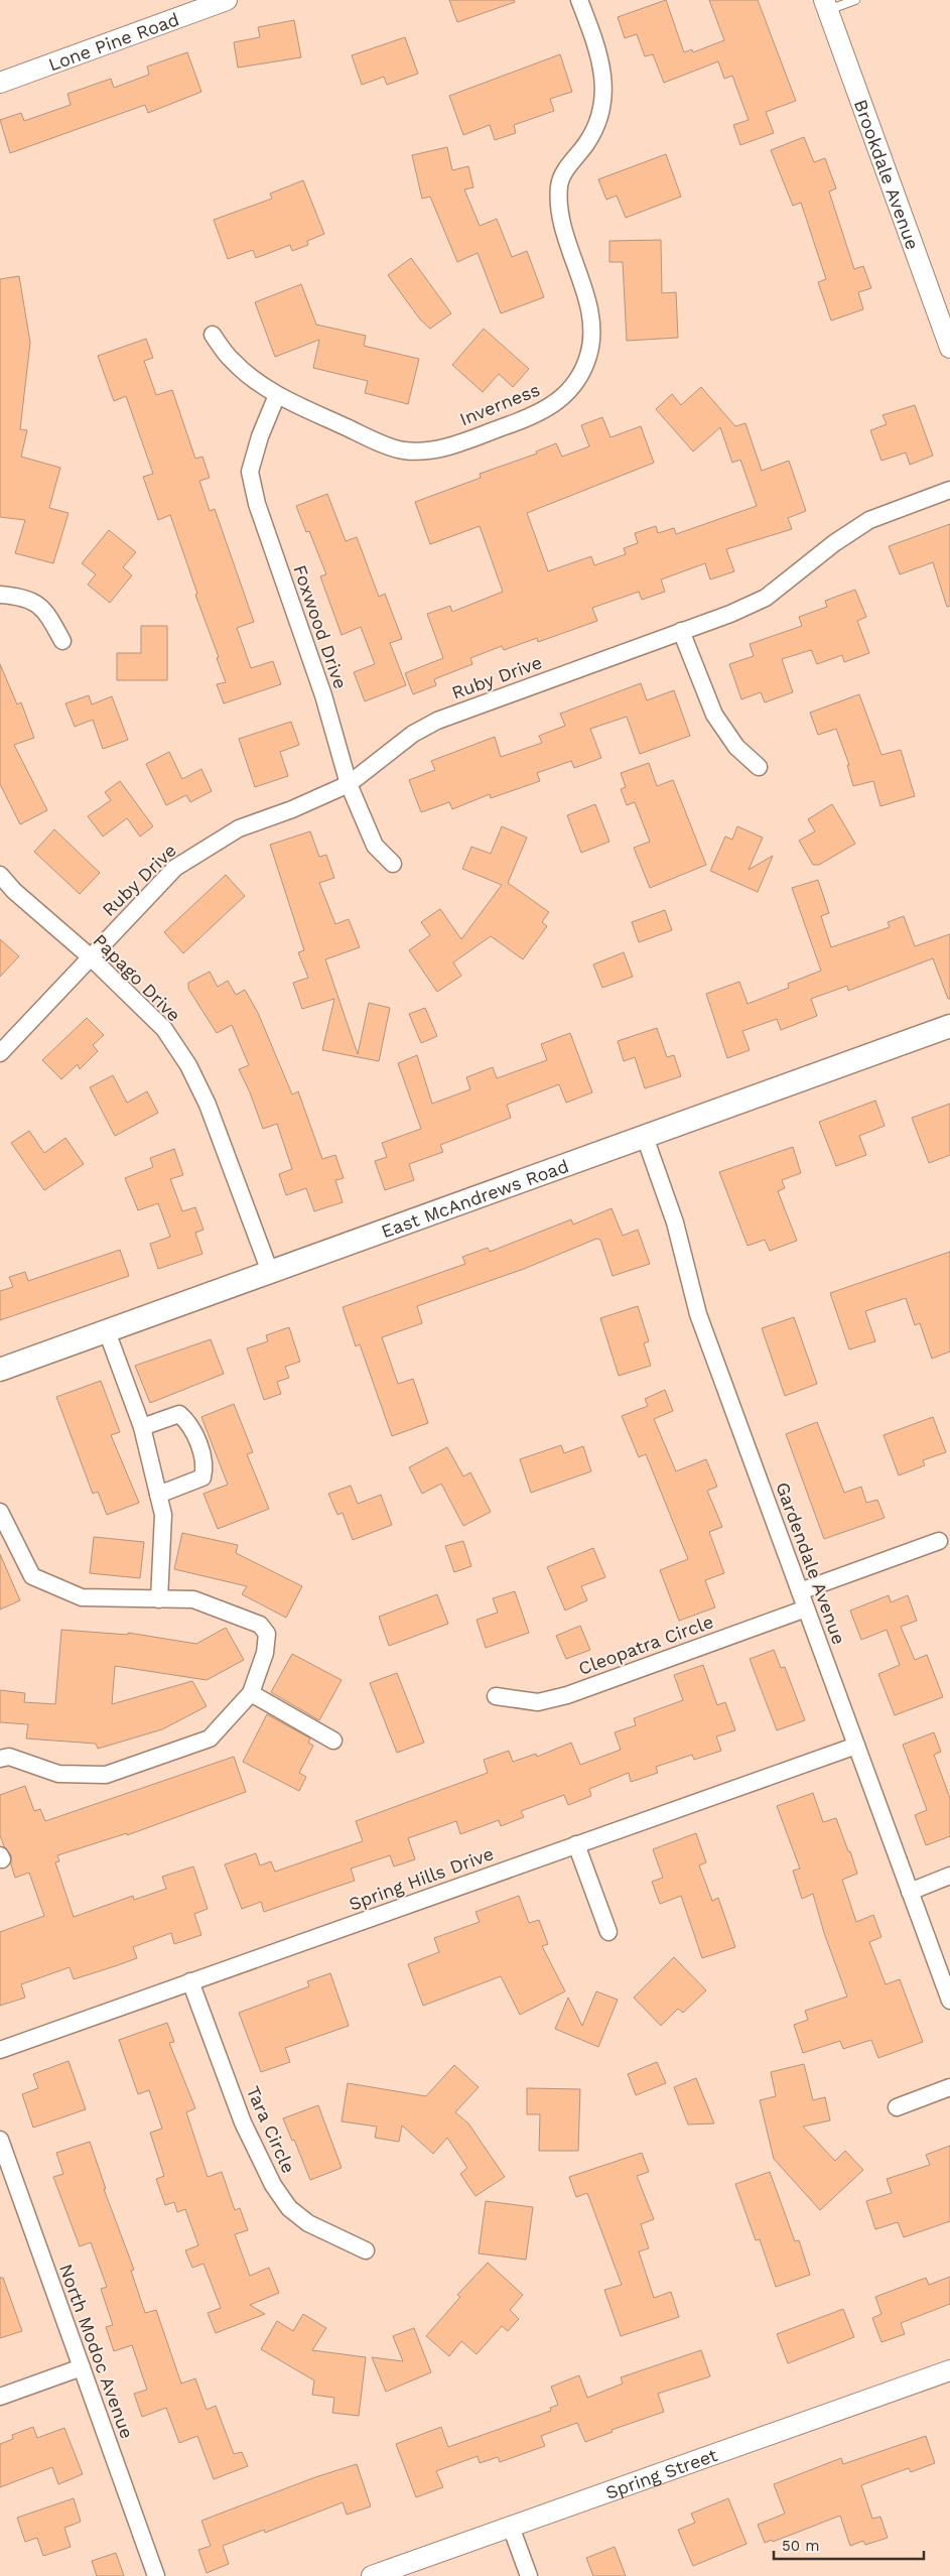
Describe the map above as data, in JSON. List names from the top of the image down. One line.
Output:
{"streets":{"main road":["East McAndrews Road"],"street":["Lone Pine Road","Brookdale Avenue","Inverness","Foxwood Drive","Ruby Drive","Papago Drive","Gardendale Avenue","Cleopatra Circle","Spring Hills Drive","Tara Circle","North Modoc Avenue","Spring Street"]},"crossings":[["Inverness","Foxwood Drive"],["Foxwood Drive","Ruby Drive"],["Ruby Drive","Papago Drive"],["Papago Drive","East McAndrews Road"],["East McAndrews Road","Gardendale Avenue"],["Gardendale Avenue","Cleopatra Circle"],["Gardendale Avenue","Spring Hills Drive"],["Spring Hills Drive","Tara Circle"]],"scale_bar":"50 m"}
